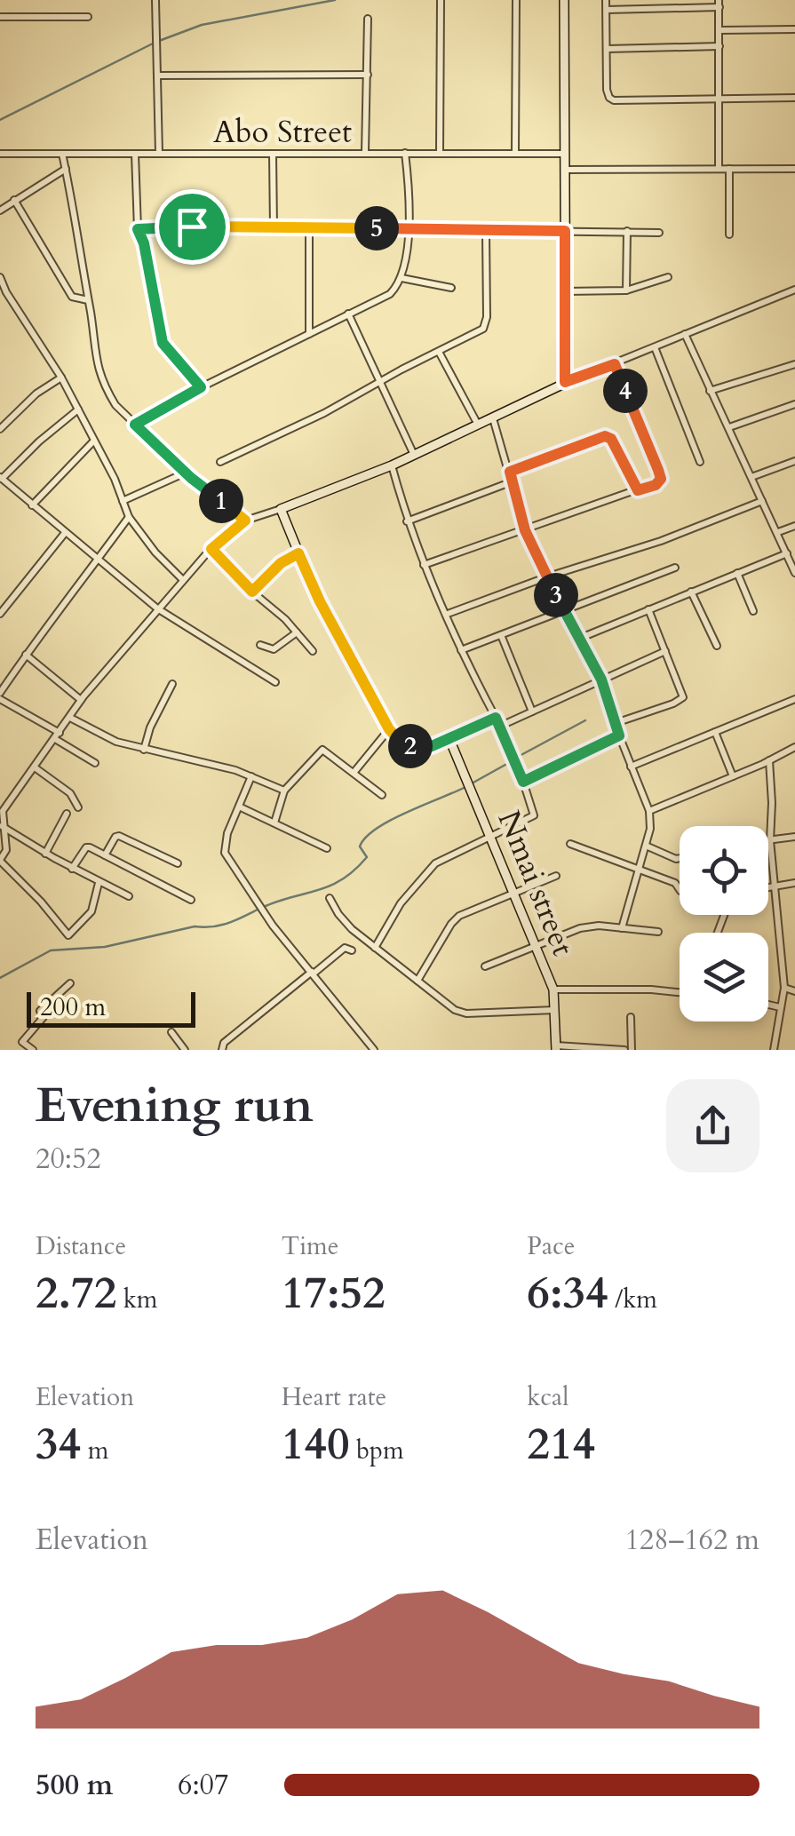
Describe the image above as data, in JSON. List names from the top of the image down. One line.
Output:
{"streets":{"street":["Abo Street","Nmai street"]},"scale_bar":"200 m","page":{"pins":["5","4","1","3","2"],"scale":"200 m","heading":["Evening run","20:52"],"stats":[["Distance","2.72 km"],["Time","17:52"],["Pace","6:34 /km"],["Elevation","34 m"],["Heart rate","140 bpm"],["kcal","214"]],"chart":["Elevation","128–162 m"],"list":[{"name":"500 m","note":"6:07"}]}}
